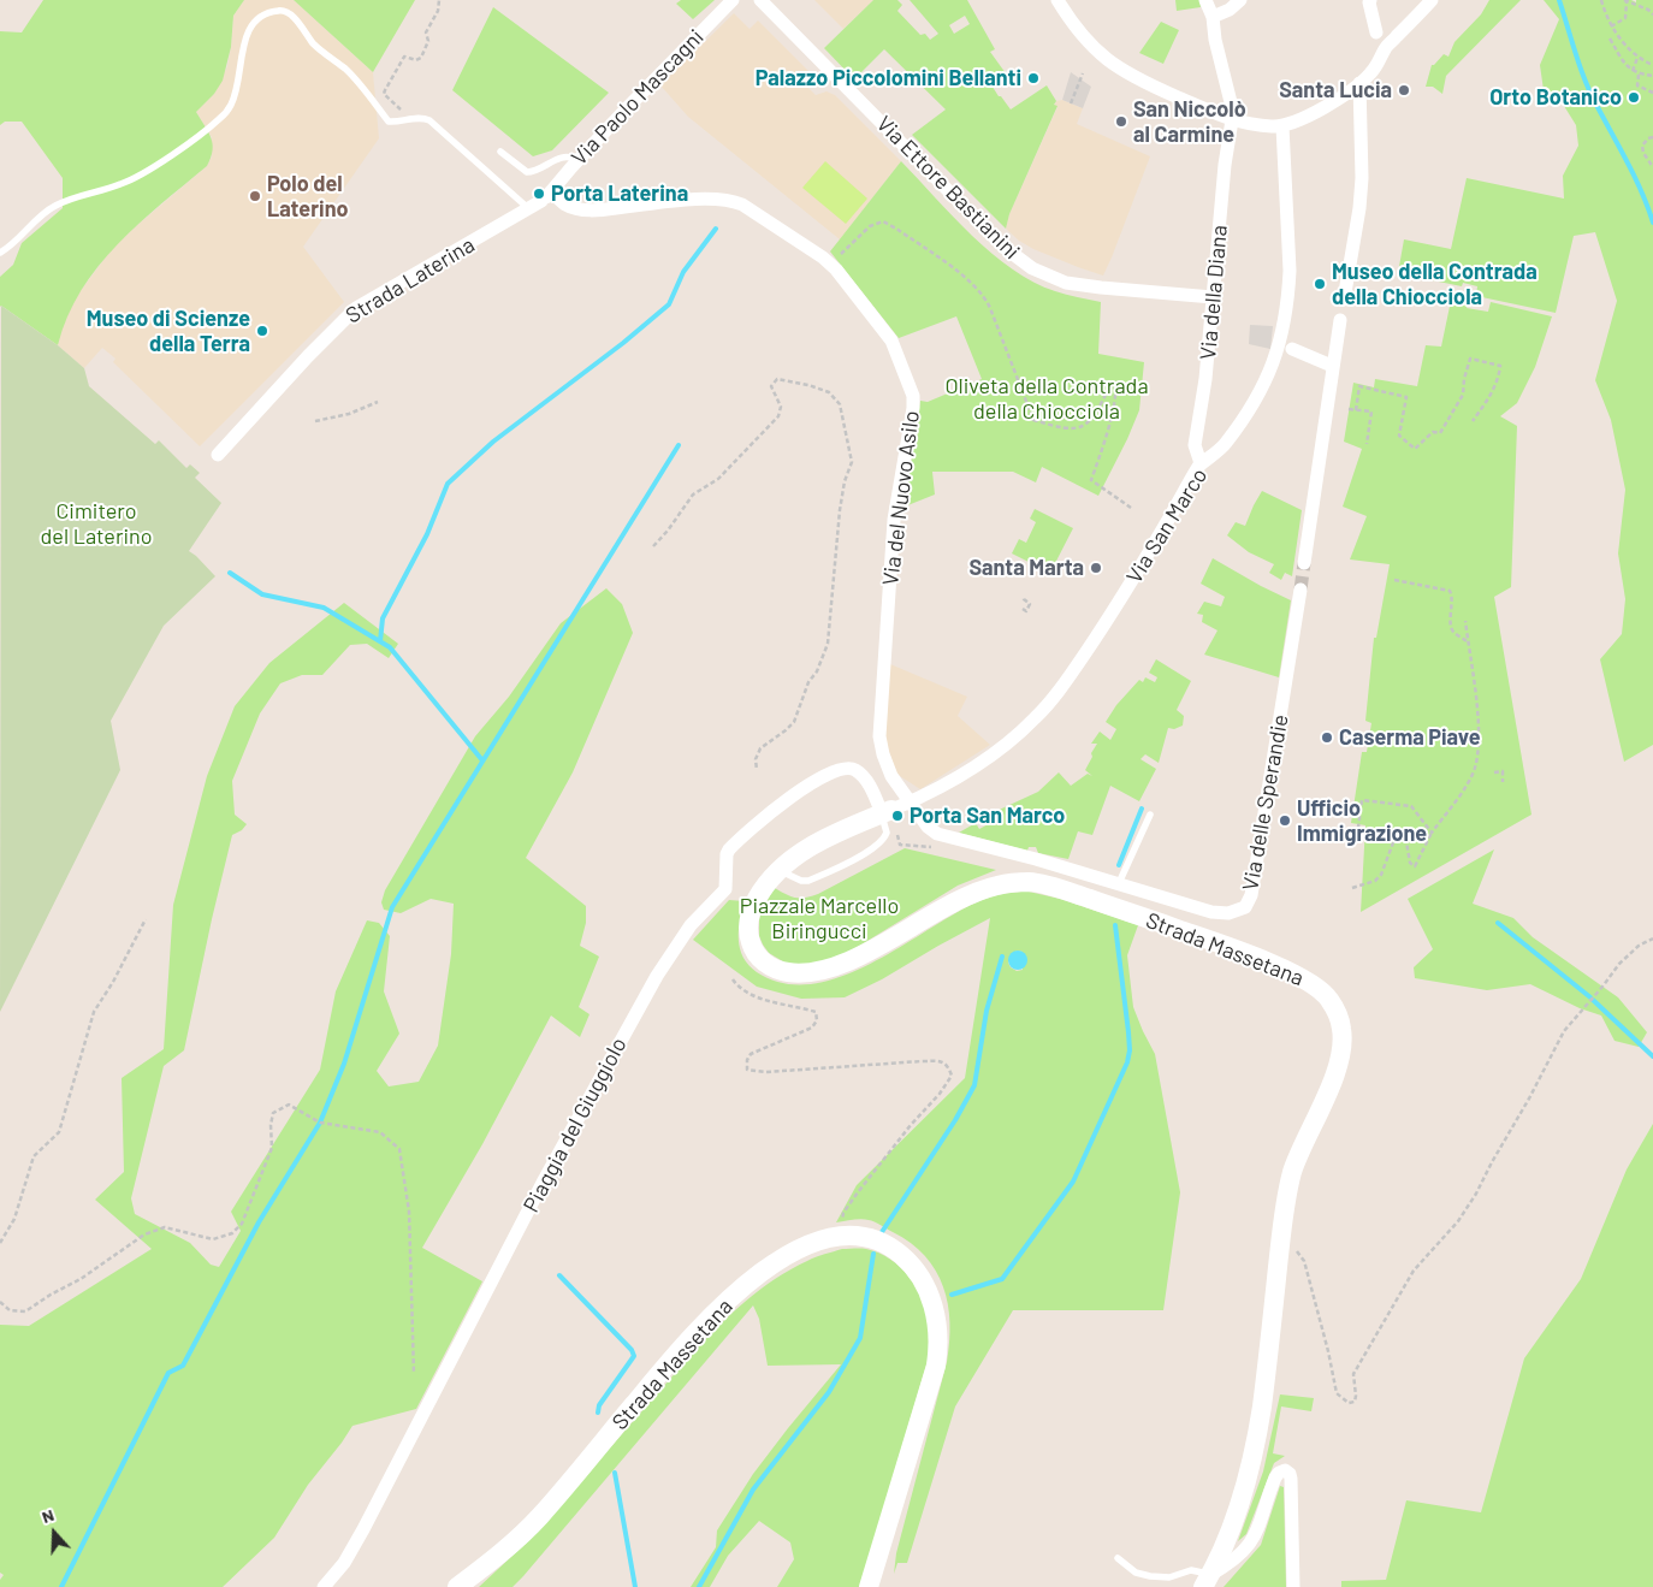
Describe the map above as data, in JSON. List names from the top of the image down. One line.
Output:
{"streets":{"street":["Via Paolo Mascagni","Via Ettore Bastianini","Strada Laterina","Via della Diana","Via del Nuovo Asilo","Via San Marco","Via delle Sperandie","Strada Massetana","Piaggia del Giuggiolo"]},"crossings":[["Via Paolo Mascagni","Strada Laterina"],["Via Paolo Mascagni","Via del Nuovo Asilo"],["Via Ettore Bastianini","Via della Diana"],["Strada Laterina","Via del Nuovo Asilo"],["Via della Diana","Via San Marco"],["Via del Nuovo Asilo","Via San Marco"],["Via del Nuovo Asilo","Via delle Sperandie"],["Via San Marco","Via delle Sperandie"],["Via San Marco","Strada Massetana"],["Via San Marco","Piaggia del Giuggiolo"],["Strada Massetana","Piaggia del Giuggiolo"]],"parks":["Oliveta della Contrada della Chiocciola","Cimitero del Laterino","Piazzale Marcello Biringucci"],"places":["Palazzo Piccolomini Bellanti","Santa Lucia","Orto Botanico","San Niccolò al Carmine","Porta Laterina","Polo del Laterino","Museo della Contrada della Chiocciola","Museo di Scienze della Terra","Santa Marta","Caserma Piave","Porta San Marco","Ufficio Immigrazione"],"north":"top"}
